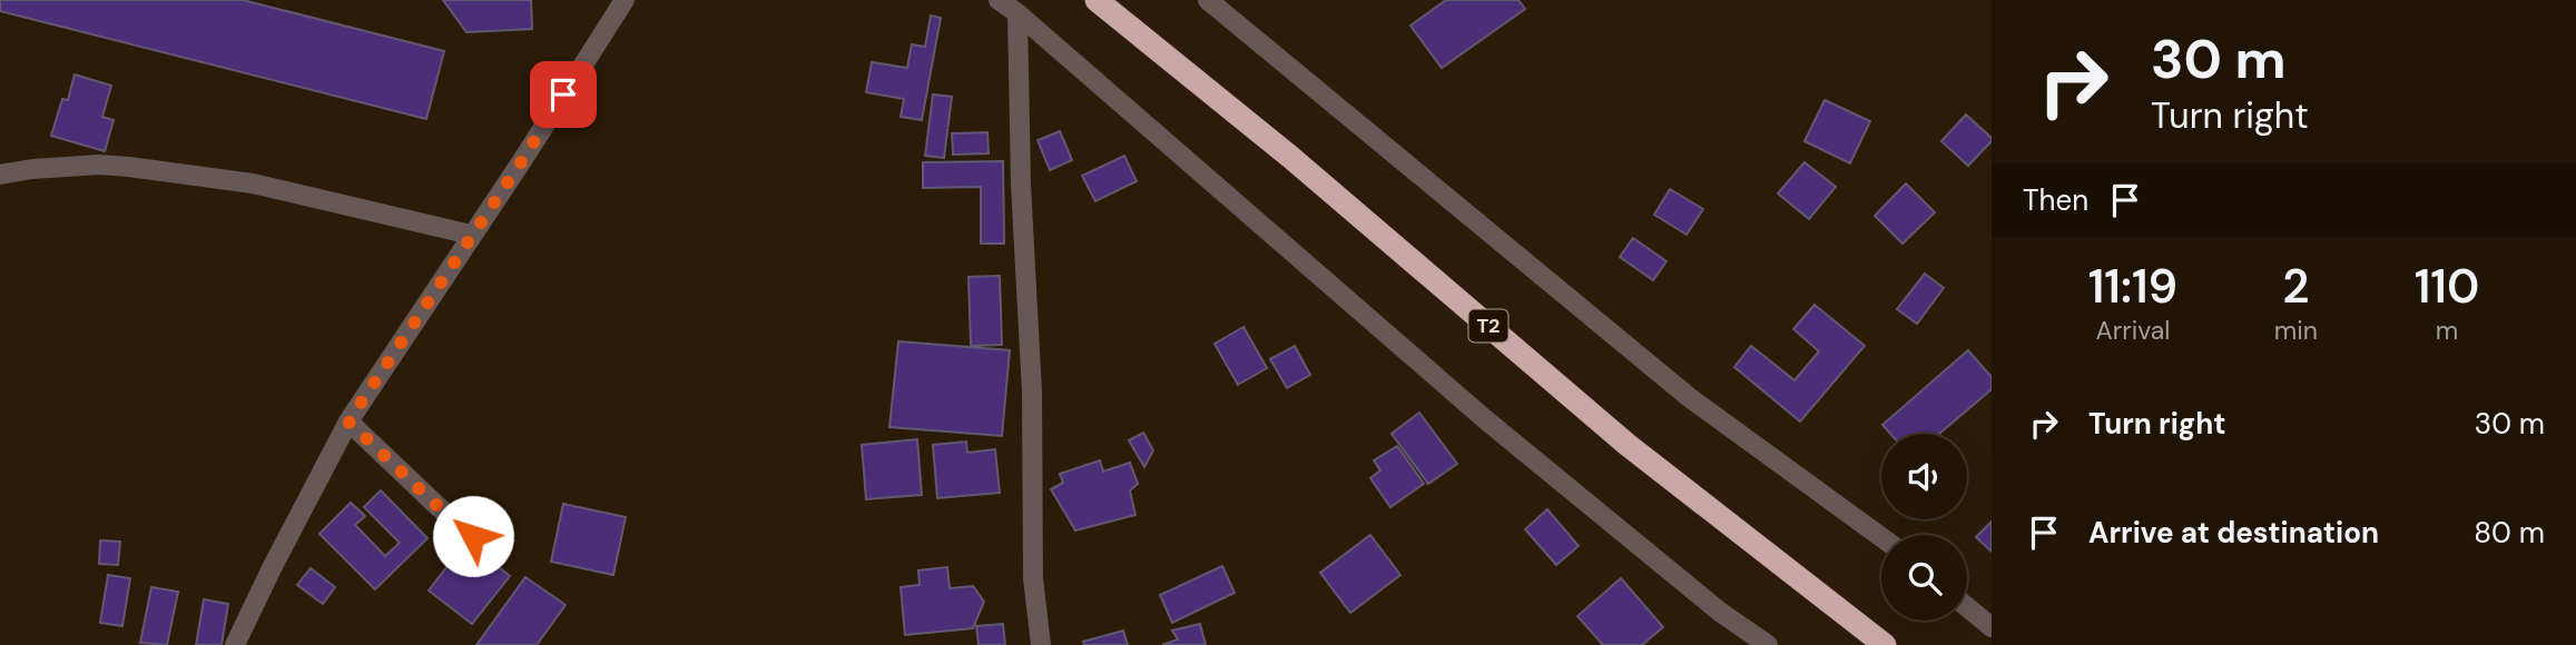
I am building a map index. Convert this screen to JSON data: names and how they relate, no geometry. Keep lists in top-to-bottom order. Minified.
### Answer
{"streets":{"highway":["T2"]},"page":{"turn":["30 m","Turn right"],"then":"Then","eta":["11:19","Arrival","2","min","110","m"],"list":[{"name":"Turn right","value":"30 m"},{"name":"Arrive at destination","value":"80 m"}]}}
